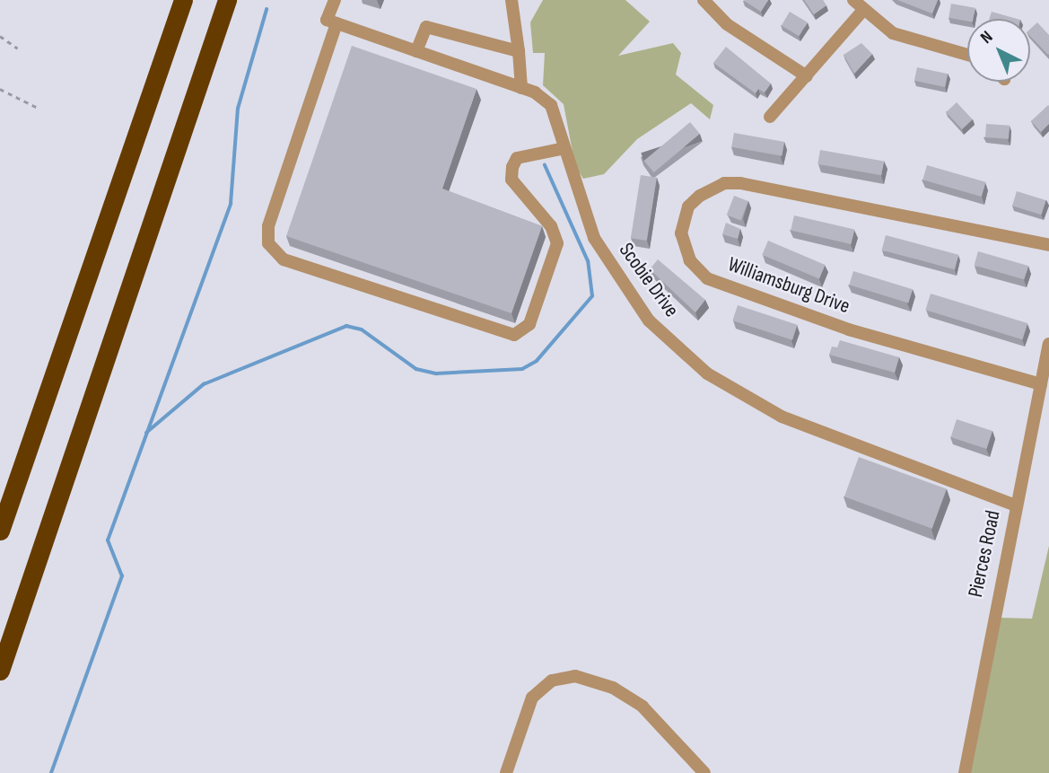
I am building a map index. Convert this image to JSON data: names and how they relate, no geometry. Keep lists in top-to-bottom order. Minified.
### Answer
{"streets":{"street":["Scobie Drive","Williamsburg Drive","Pierces Road"]},"crossings":[["Scobie Drive","Pierces Road"],["Williamsburg Drive","Pierces Road"]],"north":"top left"}
